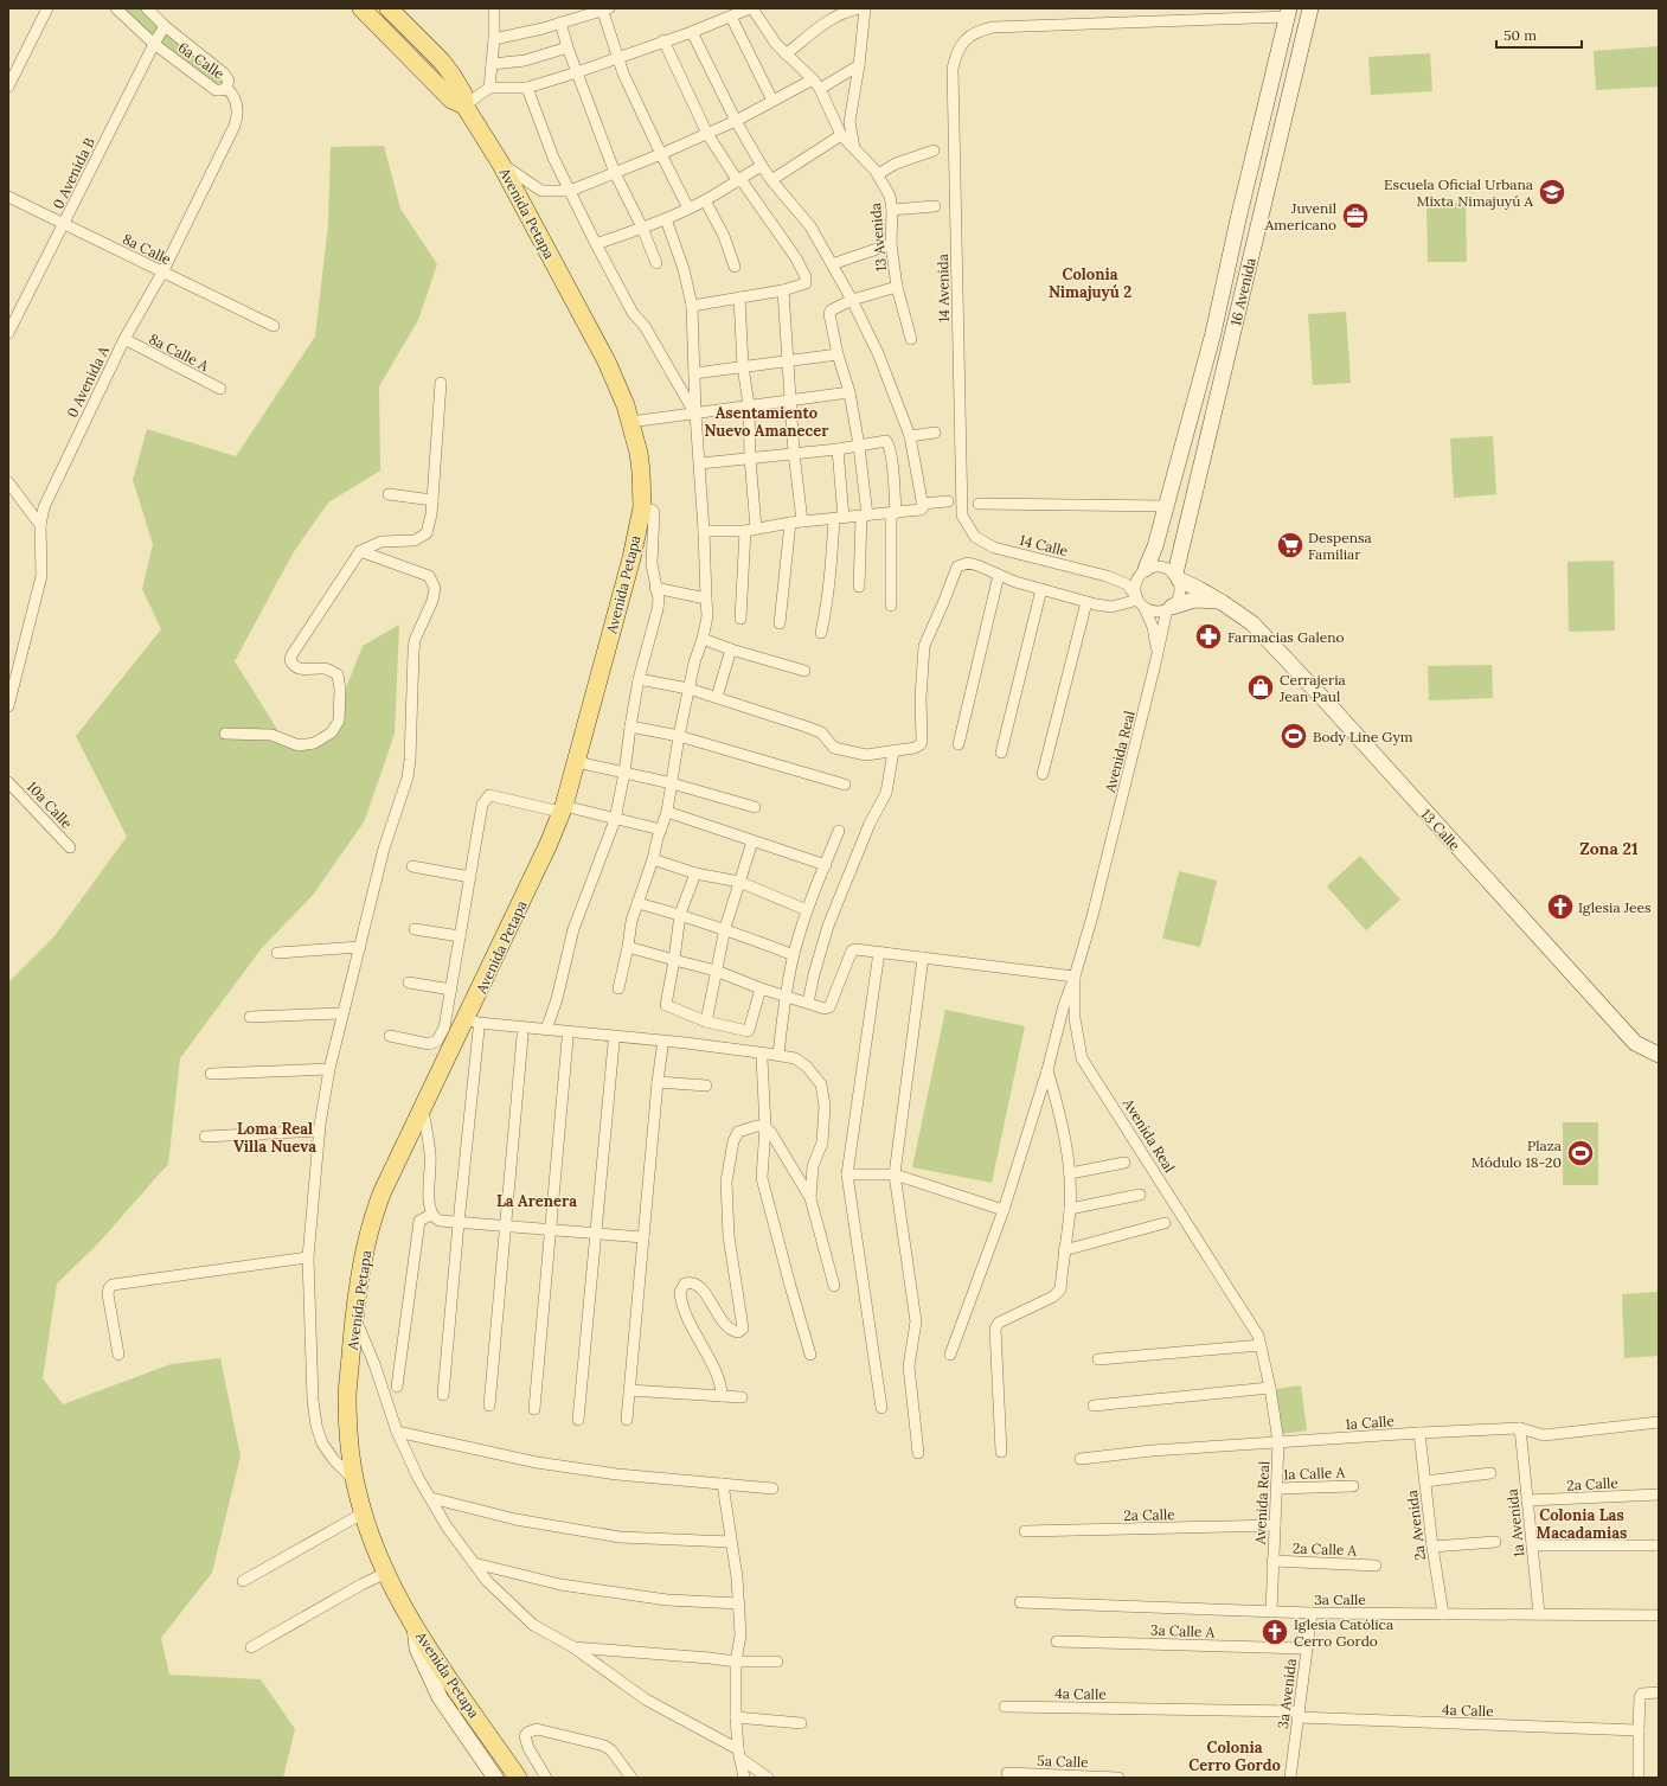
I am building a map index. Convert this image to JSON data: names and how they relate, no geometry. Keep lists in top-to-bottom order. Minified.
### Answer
{"streets":{"main road":["Avenida Petapa","16 Avenida","13 Calle"],"street":["6a Calle","0 Avenida B","13 Avenida","8a Calle","14 Avenida","8a Calle A","0 Avenida A","14 Calle","Avenida Real","10a Calle","1a Calle","1a Calle A","2a Calle","1a Avenida","2a Avenida","2a Calle A","3a Calle","3a Calle A","4a Calle","3a Avenida","5a Calle"]},"crossings":[["6a Calle","0 Avenida B"],["6a Calle","0 Avenida A"],["0 Avenida B","8a Calle"],["8a Calle","0 Avenida A"],["14 Avenida","16 Avenida"],["14 Avenida","14 Calle"],["16 Avenida","14 Calle"],["16 Avenida","Avenida Real"],["16 Avenida","13 Calle"],["8a Calle A","0 Avenida A"],["14 Calle","Avenida Real"],["14 Calle","13 Calle"],["Avenida Real","13 Calle"],["Avenida Real","1a Calle"],["Avenida Real","1a Calle A"],["Avenida Real","2a Calle"],["Avenida Real","2a Calle A"],["Avenida Real","3a Calle"],["1a Calle","1a Avenida"],["1a Calle","2a Avenida"],["2a Calle","1a Avenida"],["1a Avenida","3a Calle"],["2a Avenida","3a Calle"],["3a Calle","3a Avenida"],["3a Calle A","3a Avenida"],["4a Calle","3a Avenida"]],"districts":["Colonia Nimajuyú 2","Asentamiento Nuevo Amanecer","Zona 21","Loma Real Villa Nueva","La Arenera","Colonia Las Macadamias","Colonia Cerro Gordo"],"places":{"school or university":["Escuela Oficial Urbana Mixta Nimajuyú A"],"office":["Juvenil Americano"],"supermarket":["Despensa Familiar"],"pharmacy":["Farmacias Galeno"],"shop":["Cerrajeria Jean Paul"],"sports":["Body Line Gym","Plaza Módulo 18-20"],"church":["Iglesia Jees","Iglesia Católica Cerro Gordo"]},"scale_bar":"50 m"}
